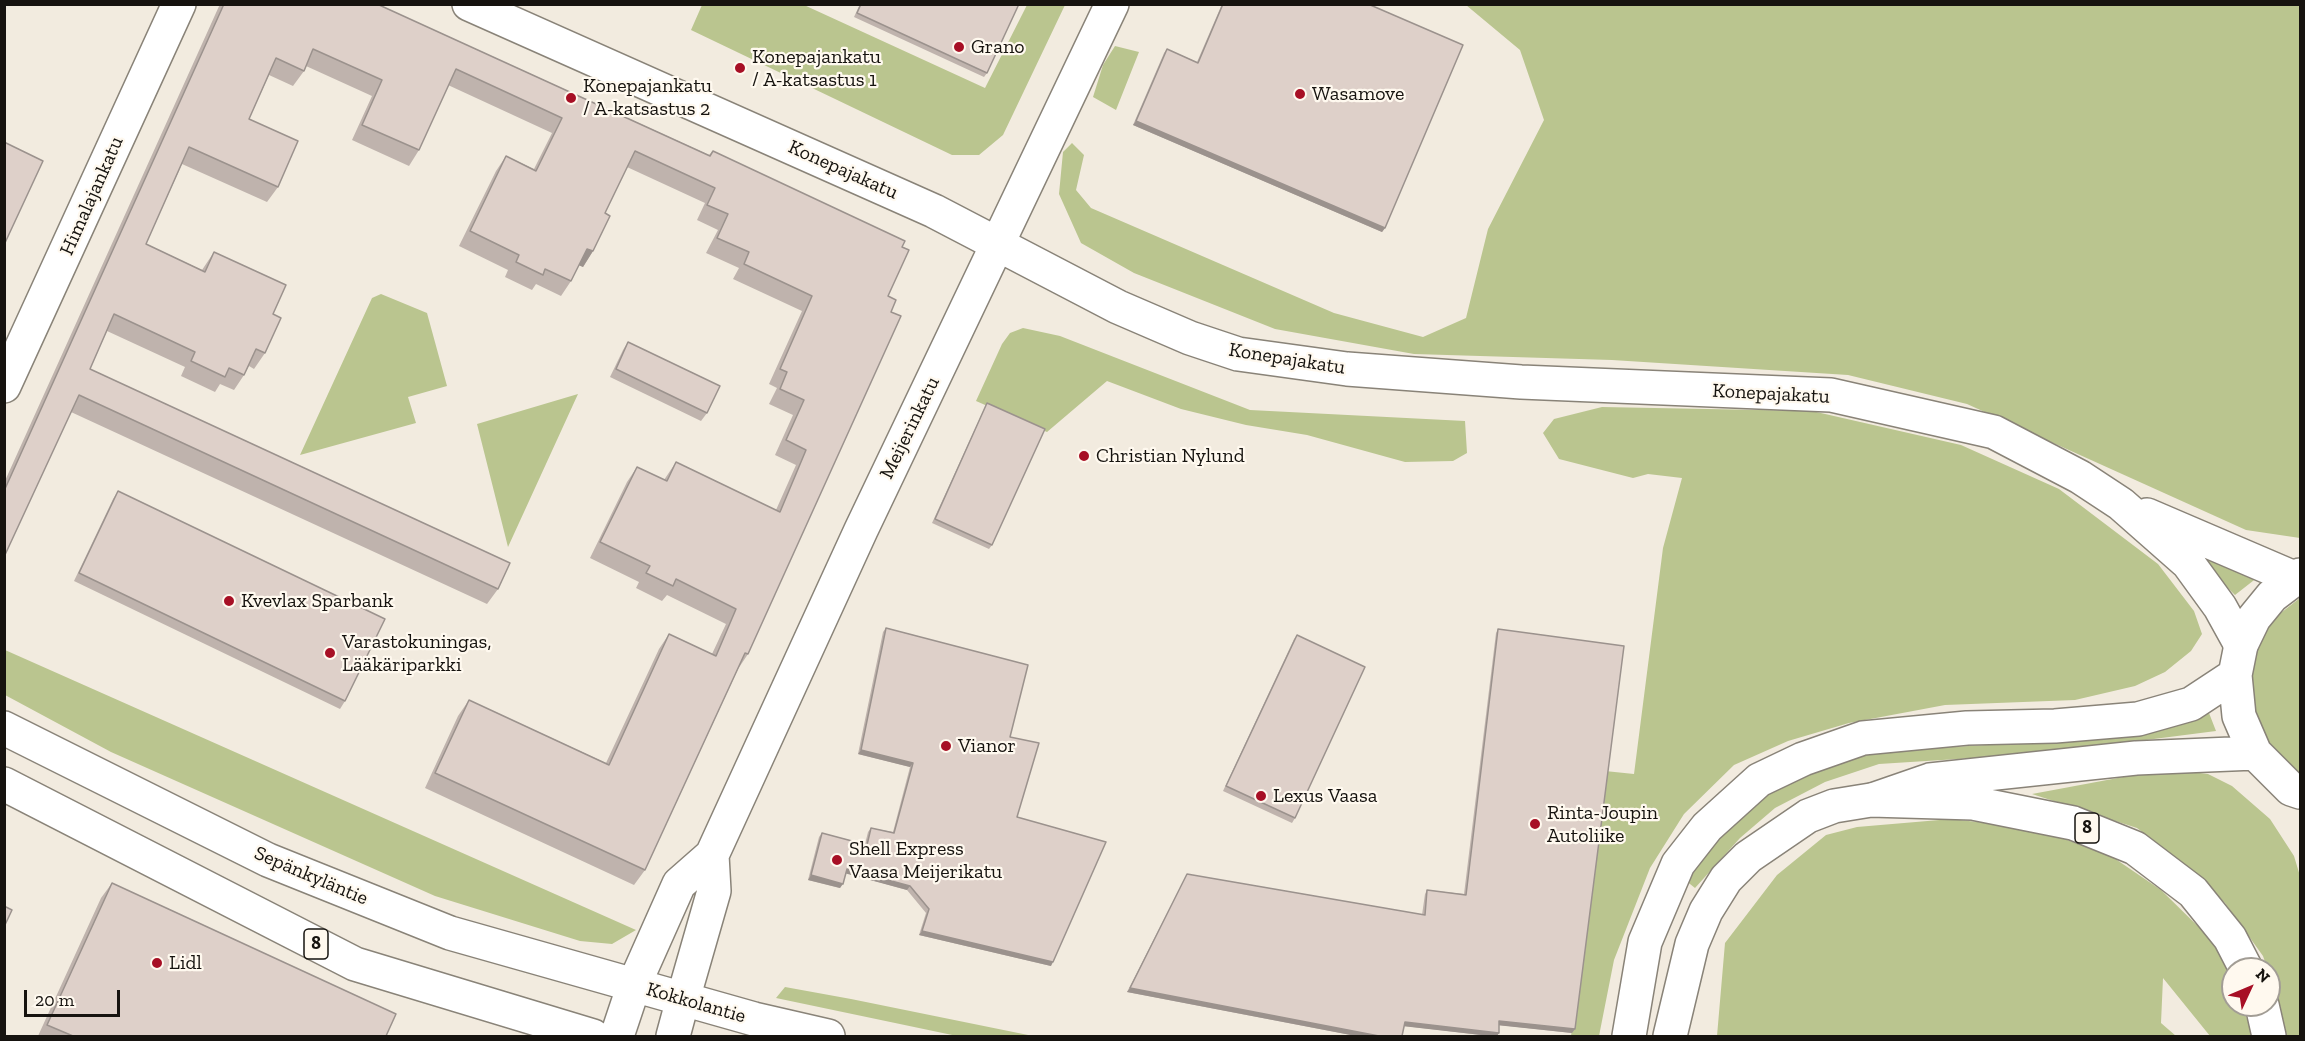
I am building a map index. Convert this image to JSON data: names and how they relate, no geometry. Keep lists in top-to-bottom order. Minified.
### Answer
{"streets":{"main road":["Konepajakatu","Himalajankatu","Meijerinkatu","8","Sepänkyläntie","Kokkolantie"]},"crossings":[["Konepajakatu","Meijerinkatu"],["Meijerinkatu","Sepänkyläntie"],["Meijerinkatu","Kokkolantie"],["Sepänkyläntie","Kokkolantie"]],"places":["Grano","Konepajankatu / A-katsastus 1","Wasamove","Konepajankatu / A-katsastus 2","Christian Nylund","Kvevlax Sparbank","Varastokuningas, Lääkäriparkki","Vianor","Lexus Vaasa","Rinta-Joupin Autoliike","Shell Express Vaasa Meijerikatu","Lidl"],"scale_bar":"20 m","north":"top right"}
